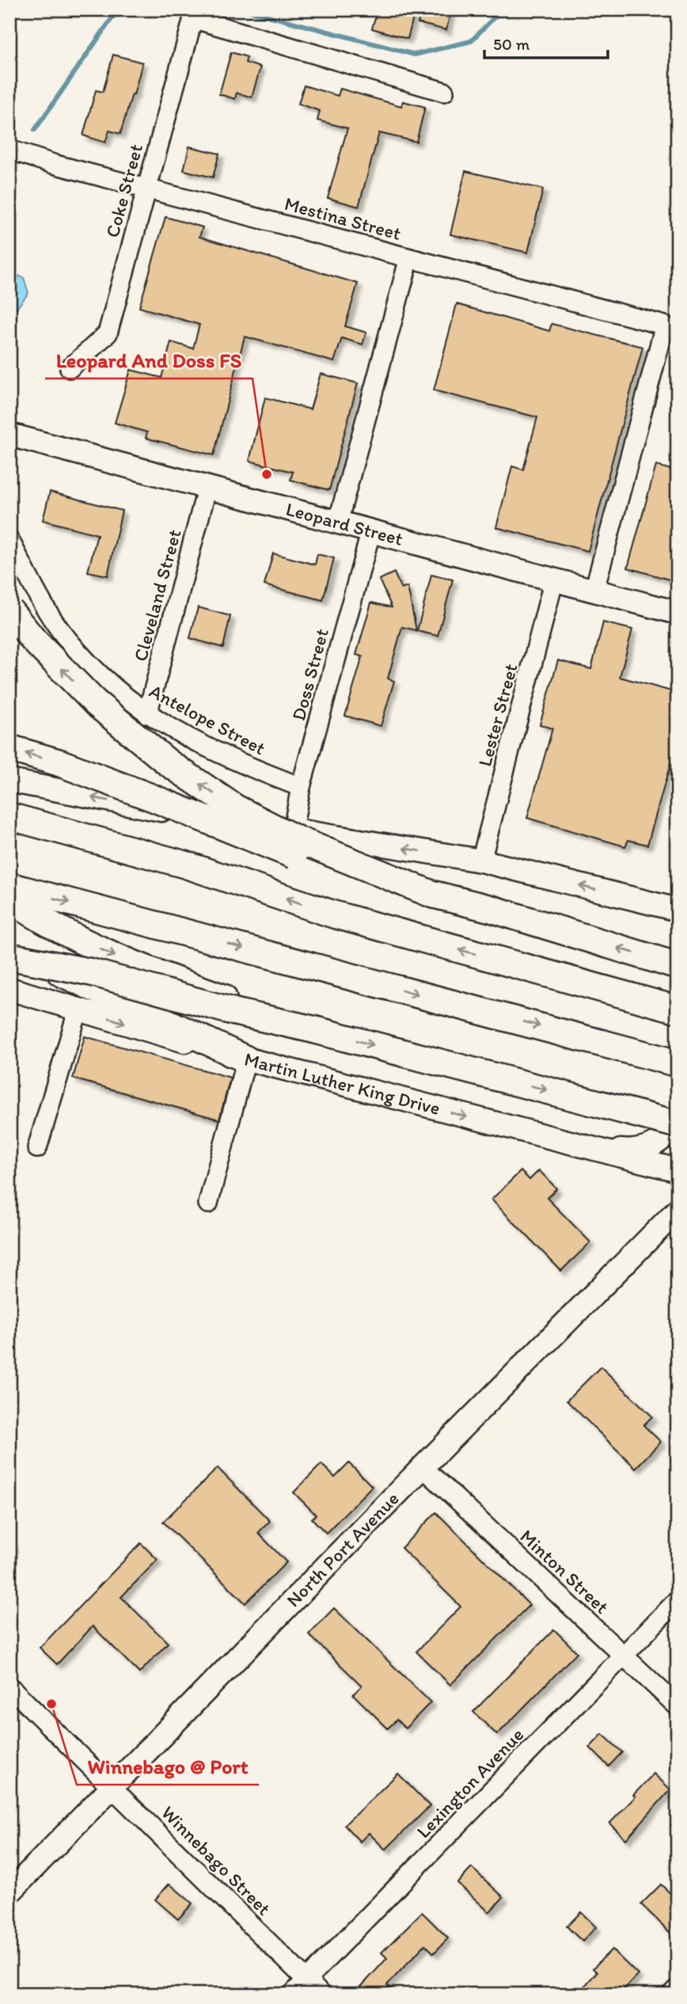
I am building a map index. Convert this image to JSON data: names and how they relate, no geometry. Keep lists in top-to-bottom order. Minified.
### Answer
{"streets":{"main road":["Leopard Street","Martin Luther King Drive","North Port Avenue"],"street":["Coke Street","Mestina Street","Cleveland Street","Doss Street","Lester Street","Antelope Street","Minton Street","Lexington Avenue","Winnebago Street"]},"crossings":[["Coke Street","Mestina Street"],["Mestina Street","Leopard Street"],["Leopard Street","Cleveland Street"],["Leopard Street","Doss Street"],["Leopard Street","Lester Street"],["Cleveland Street","Antelope Street"],["Doss Street","Antelope Street"],["North Port Avenue","Minton Street"],["North Port Avenue","Winnebago Street"],["Minton Street","Lexington Avenue"],["Lexington Avenue","Winnebago Street"]],"one_way":["Martin Luther King Drive"],"places":["Leopard And Doss FS","Winnebago @ Port"],"scale_bar":"50 m"}
